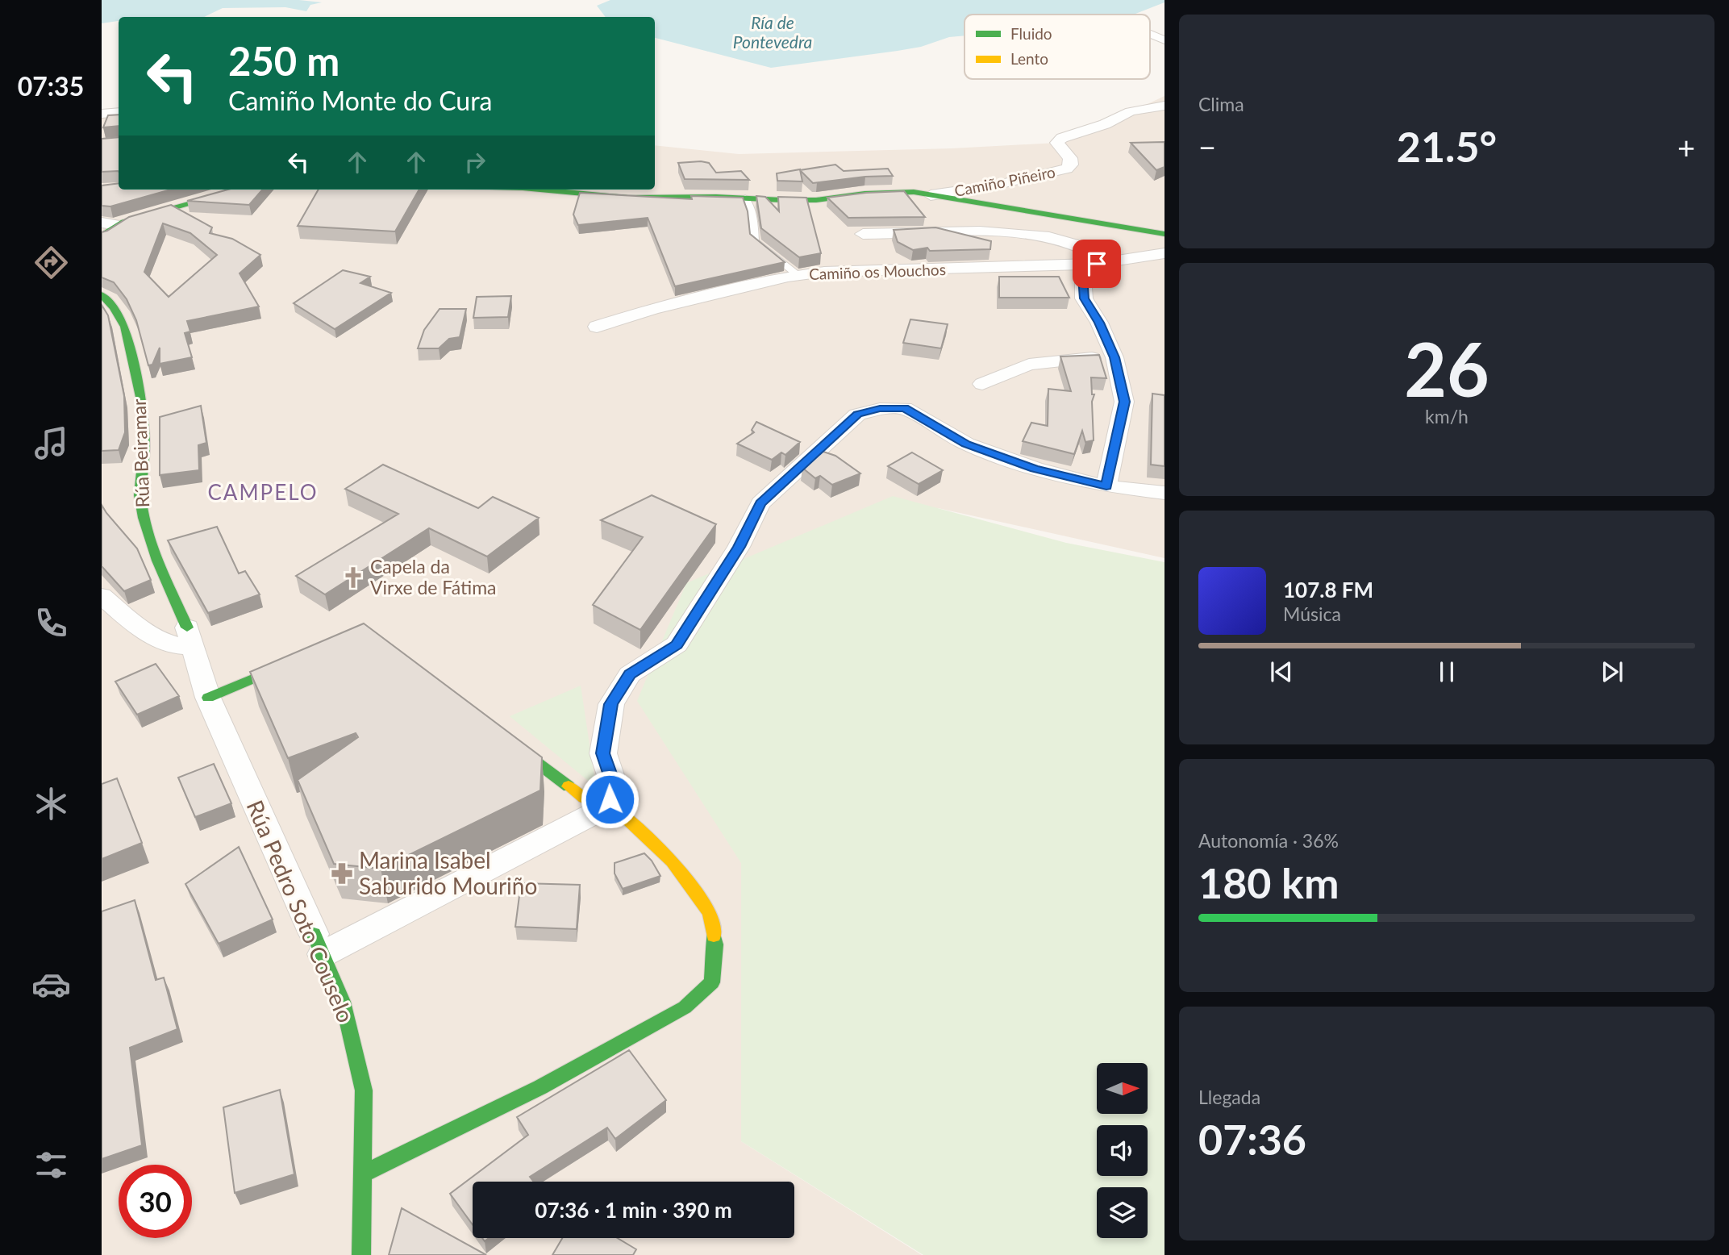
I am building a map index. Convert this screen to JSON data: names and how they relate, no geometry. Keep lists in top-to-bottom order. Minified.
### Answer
{"streets":{"street":["Camiño Piñeiro","Camiño os Mouchos","Rúa Beiramar","Rúa Pedro Soto Couselo"]},"crossings":[["Rúa Beiramar","Rúa Pedro Soto Couselo"]],"districts":["CAMPELO"],"water":["Ría de Pontevedra"],"places":{"church":["Capela da Virxe de Fátima"],"pharmacy":["Marina Isabel Saburido Mouriño"]},"legend":["Fluido","Lento"],"north":"right","page":{"tabs":"07:35","tile":["Clima",["26","km/h"],["Autonomía · 36%","180 km"],["Llegada","07:36"]],"turn":["250 m","Camiño Monte do Cura"],"heat":["−","21.5°","+"],"song":["107.8 FM","Música"],"limit":"30","trip":"07:36 · 1 min · 390 m"}}
